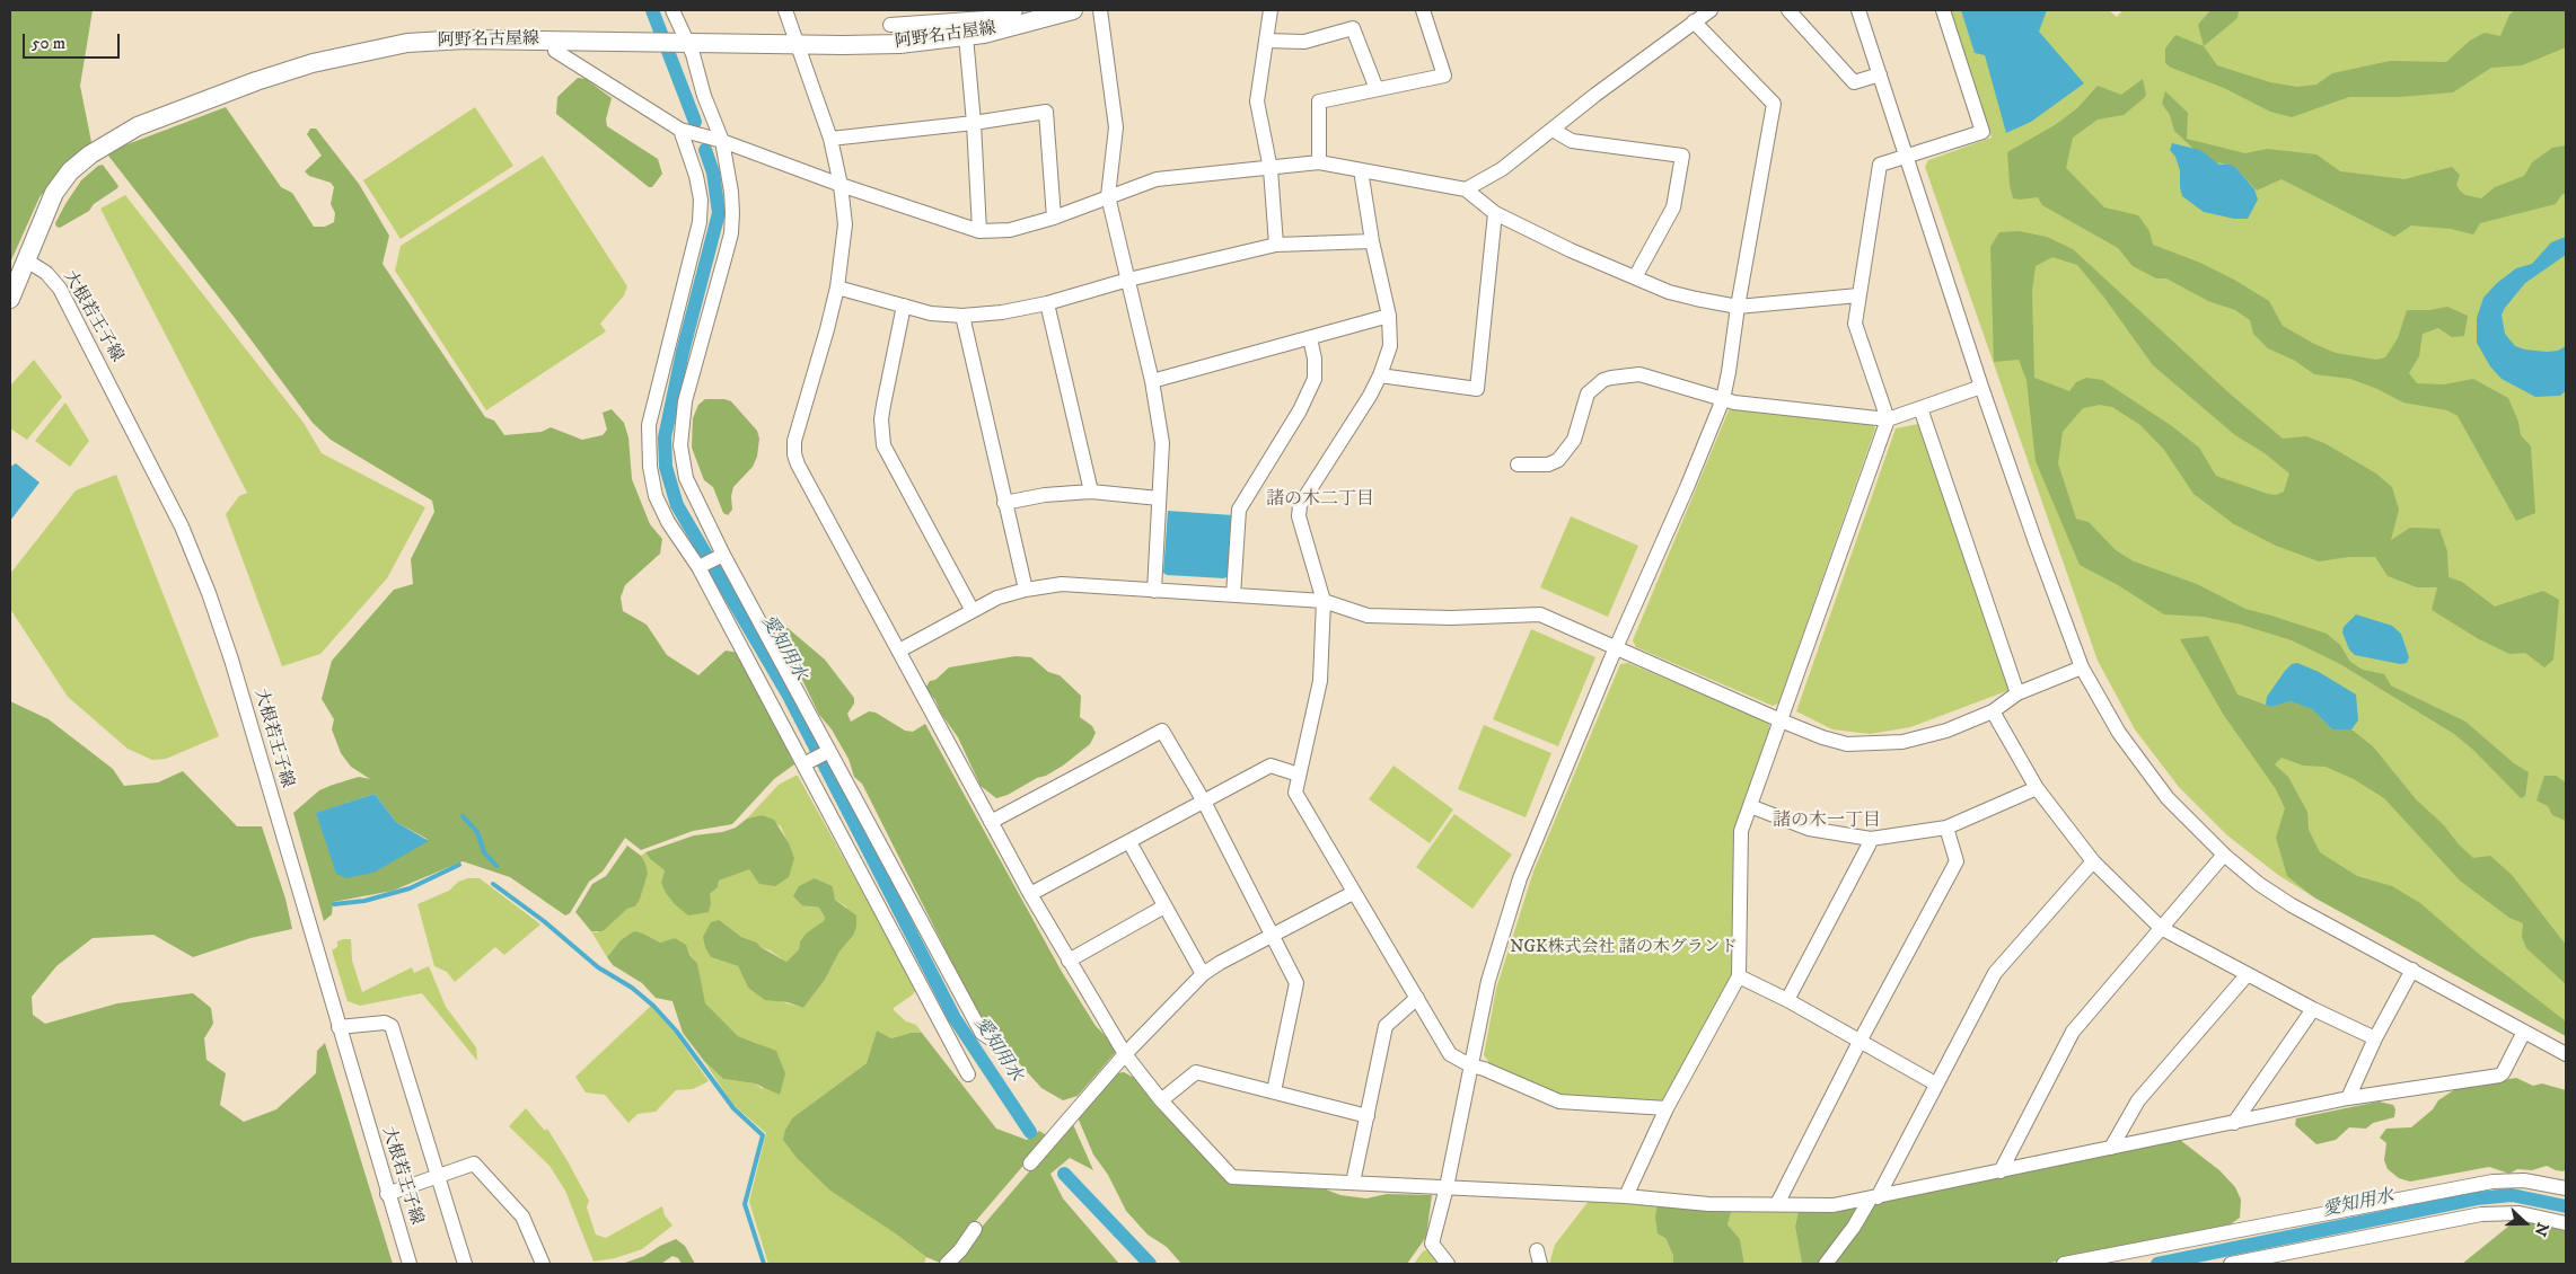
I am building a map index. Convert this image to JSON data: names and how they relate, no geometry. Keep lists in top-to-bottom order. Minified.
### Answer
{"streets":{"main road":["阿野名古屋線"],"street":["大根若王子線"]},"crossings":[["阿野名古屋線","大根若王子線"]],"districts":["諸の木二丁目","諸の木一丁目"],"water":["愛知用水"],"parks":["NGK株式会社 諸の木グランド"],"scale_bar":"50 m","north":"right"}
